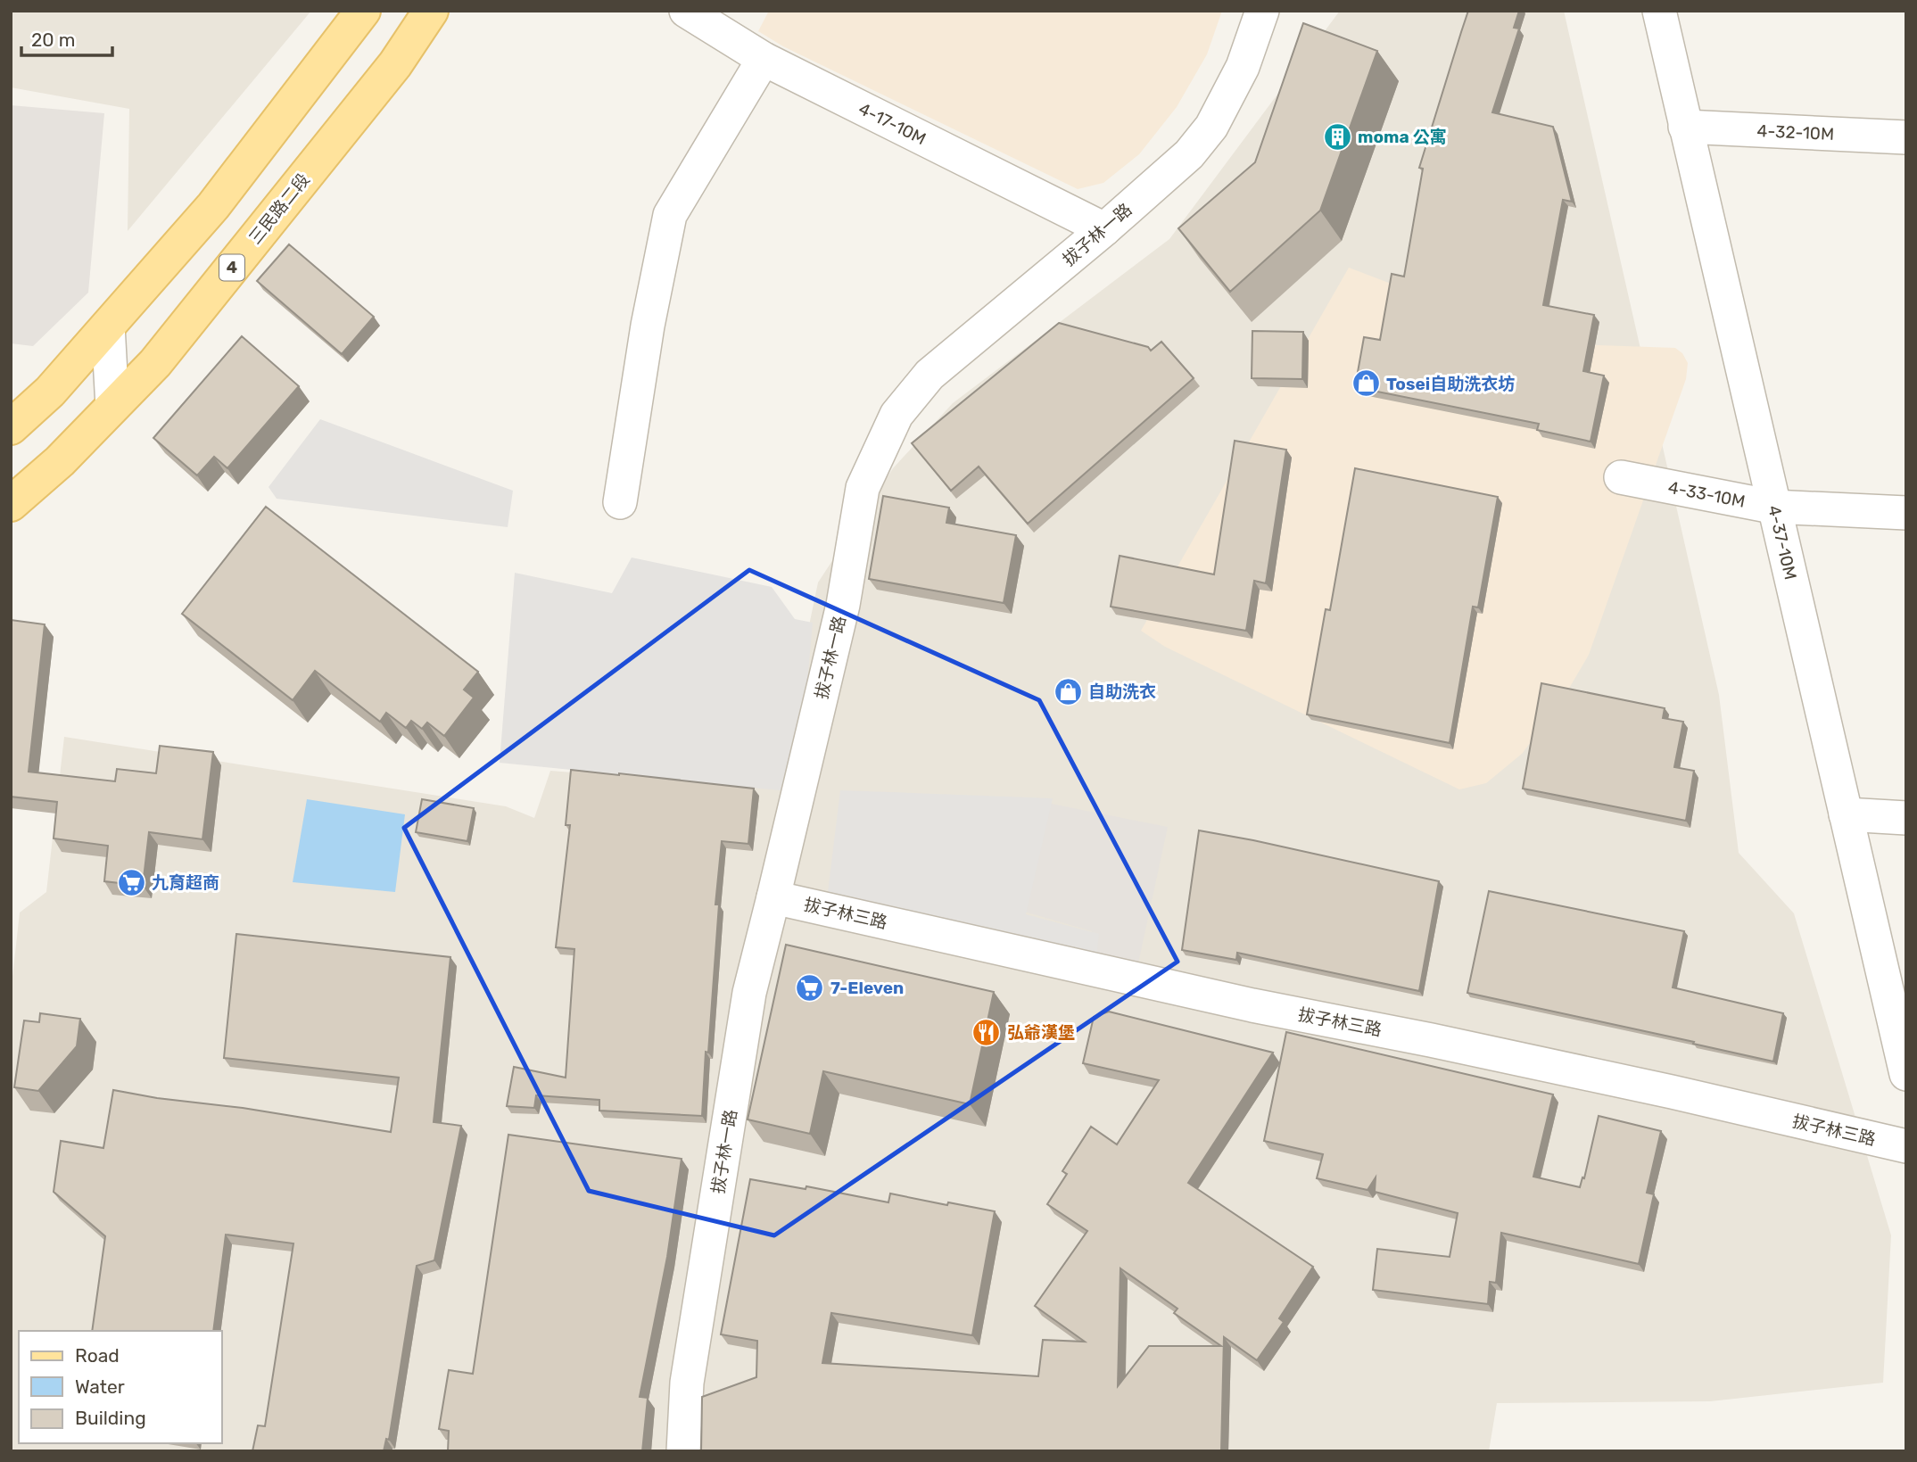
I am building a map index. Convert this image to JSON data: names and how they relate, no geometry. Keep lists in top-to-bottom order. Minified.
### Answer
{"streets":{"main road":["三民路二段","4"],"street":["4-17-10M","4-32-10M","拔子林一路","4-33-10M","4-37-10M","拔子林三路"]},"crossings":[["4-17-10M","拔子林一路"],["4-32-10M","4-37-10M"],["拔子林一路","拔子林三路"],["4-33-10M","4-37-10M"]],"places":{"building":["moma 公寓"],"shop":["Tosei自助洗衣坊","自助洗衣"],"supermarket":["九育超商","7-Eleven"],"restaurant":["弘爺漢堡"]},"legend":["Road","Water","Building"],"scale_bar":"20 m"}
